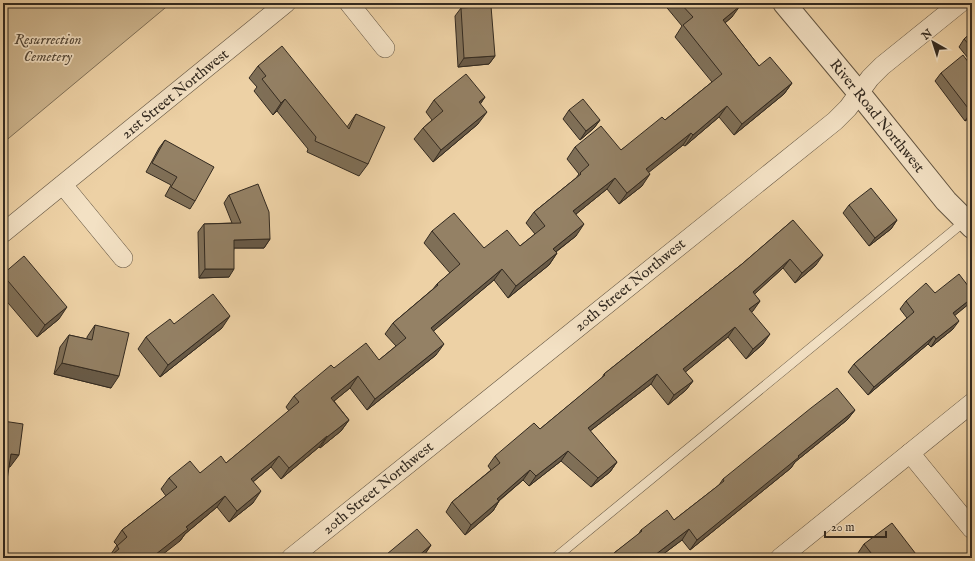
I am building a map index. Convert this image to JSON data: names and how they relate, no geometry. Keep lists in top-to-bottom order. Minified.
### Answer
{"streets":{"street":["21st Street Northwest","River Road Northwest","20th Street Northwest"]},"crossings":[["River Road Northwest","20th Street Northwest"]],"parks":["Resurrection Cemetery"],"scale_bar":"20 m","north":"top left"}
